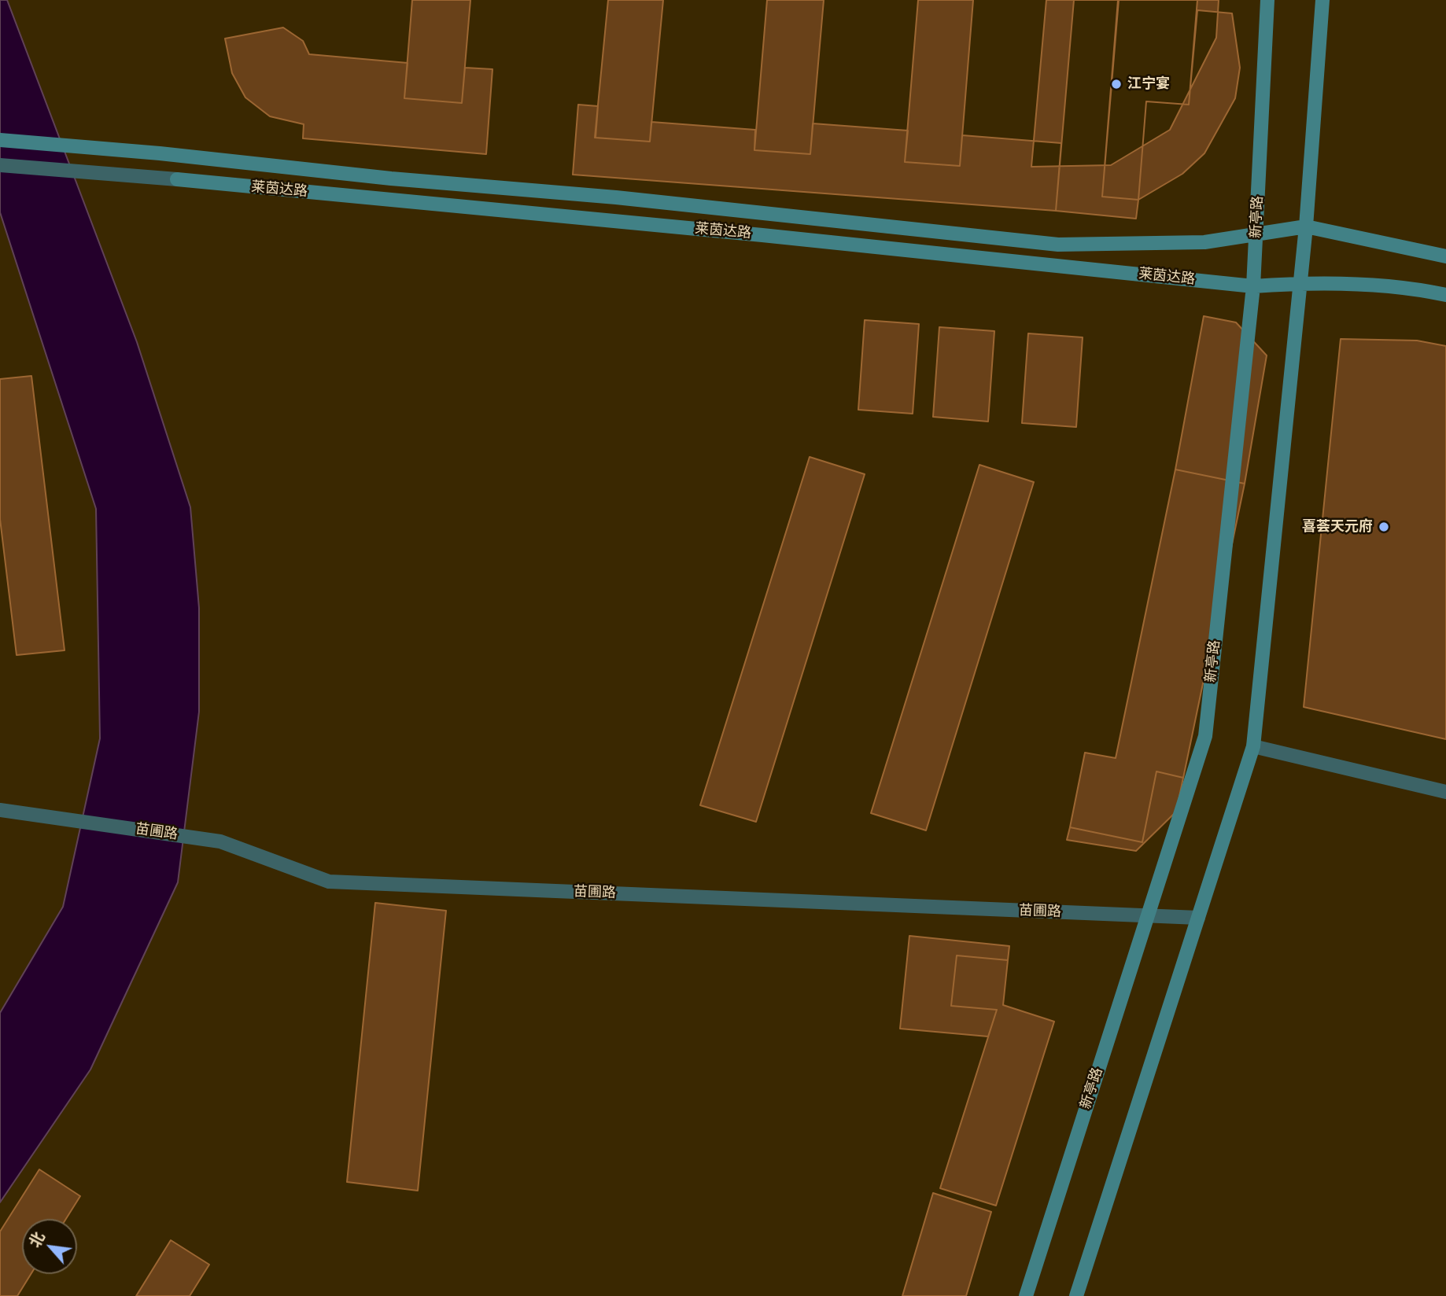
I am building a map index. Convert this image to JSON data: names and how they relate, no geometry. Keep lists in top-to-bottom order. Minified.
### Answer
{"streets":{"main road":["莱茵达路","新亭路"],"street":["苗圃路"]},"crossings":[["莱茵达路","新亭路"],["新亭路","苗圃路"]],"places":["江宁宴","喜荟天元府"],"north":"top left"}
